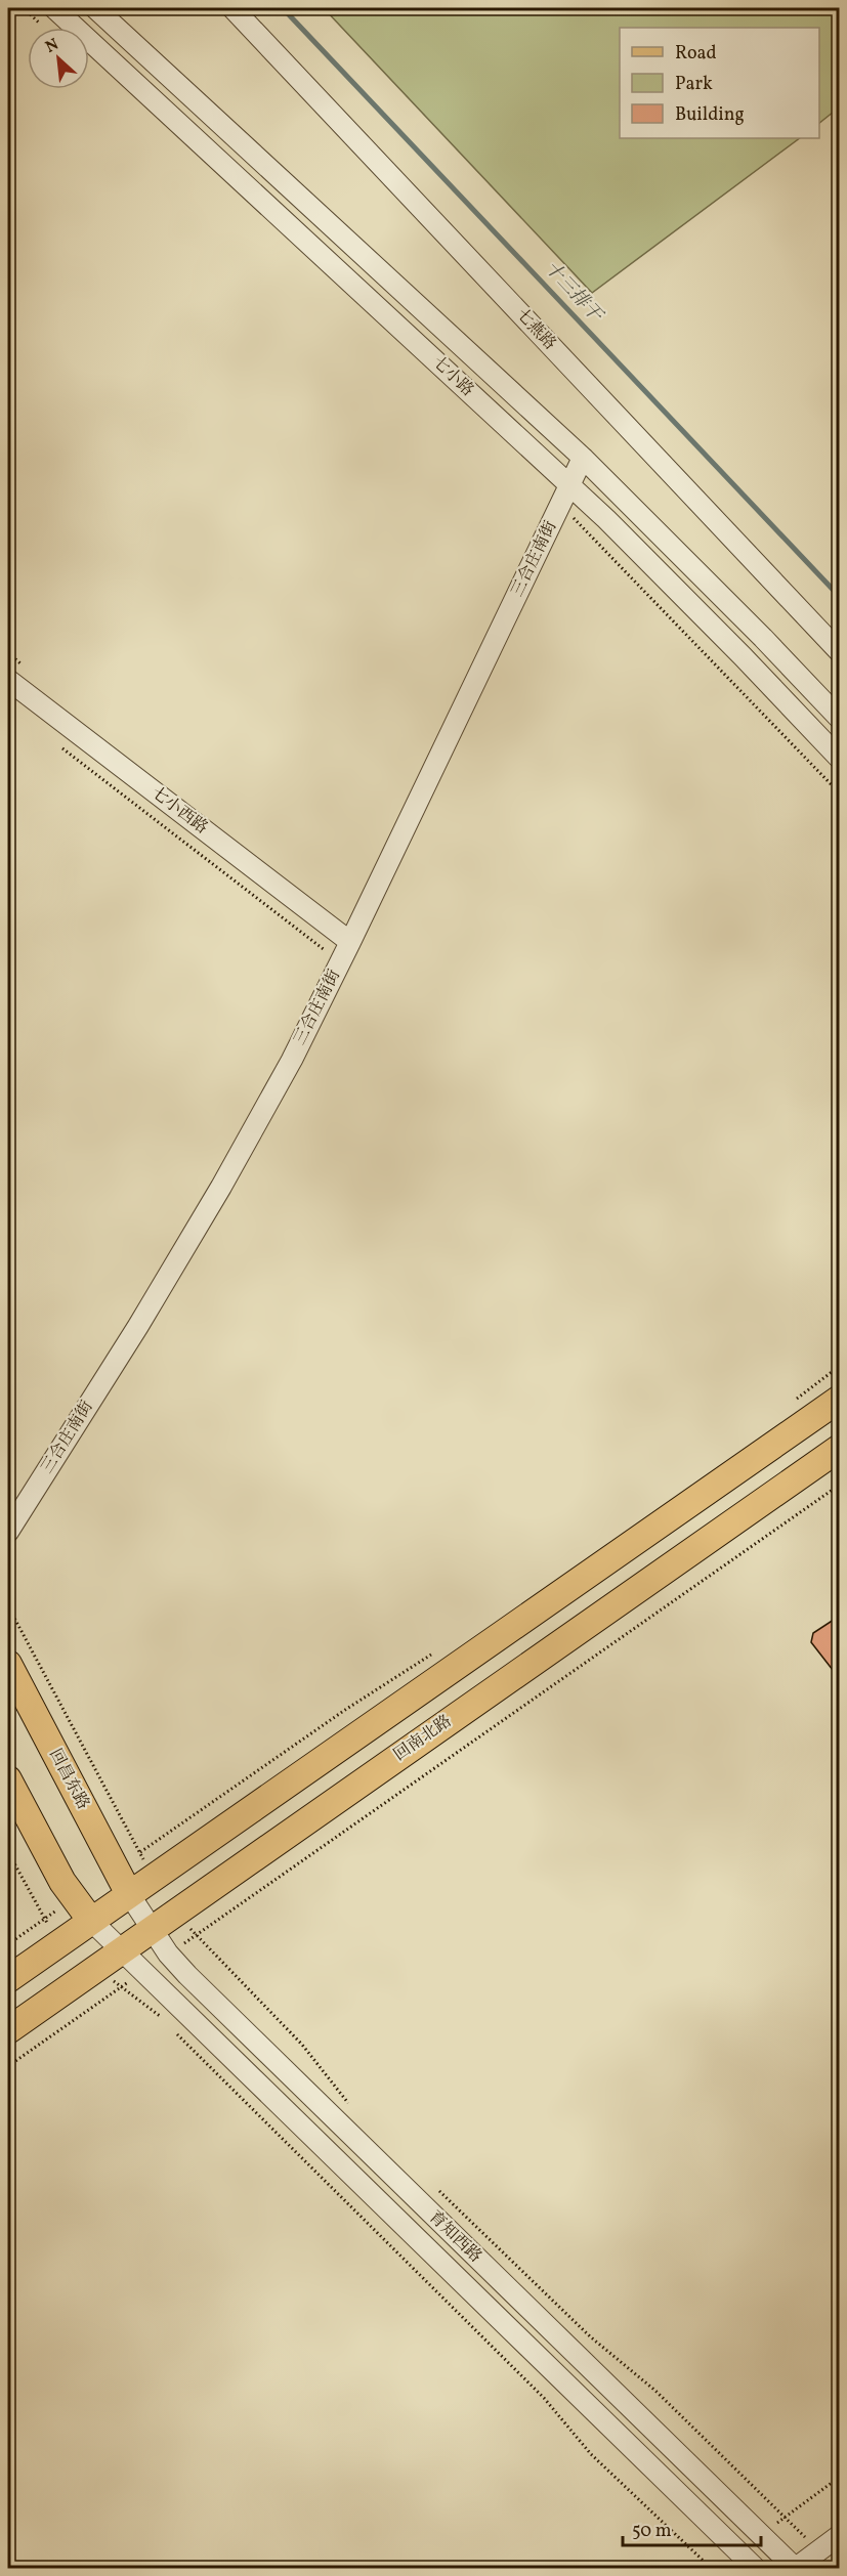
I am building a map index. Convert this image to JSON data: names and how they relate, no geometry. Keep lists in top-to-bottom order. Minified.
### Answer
{"streets":{"main road":["回南北路","回昌东路"],"street":["七燕路","七小路","三合庄南街","七小西路","育知西路"]},"crossings":[["七小路","三合庄南街"],["三合庄南街","七小西路"],["回南北路","育知西路"],["回昌东路","育知西路"]],"water":["十三排干"],"legend":["Road","Park","Building"],"scale_bar":"50 m","north":"top left"}
